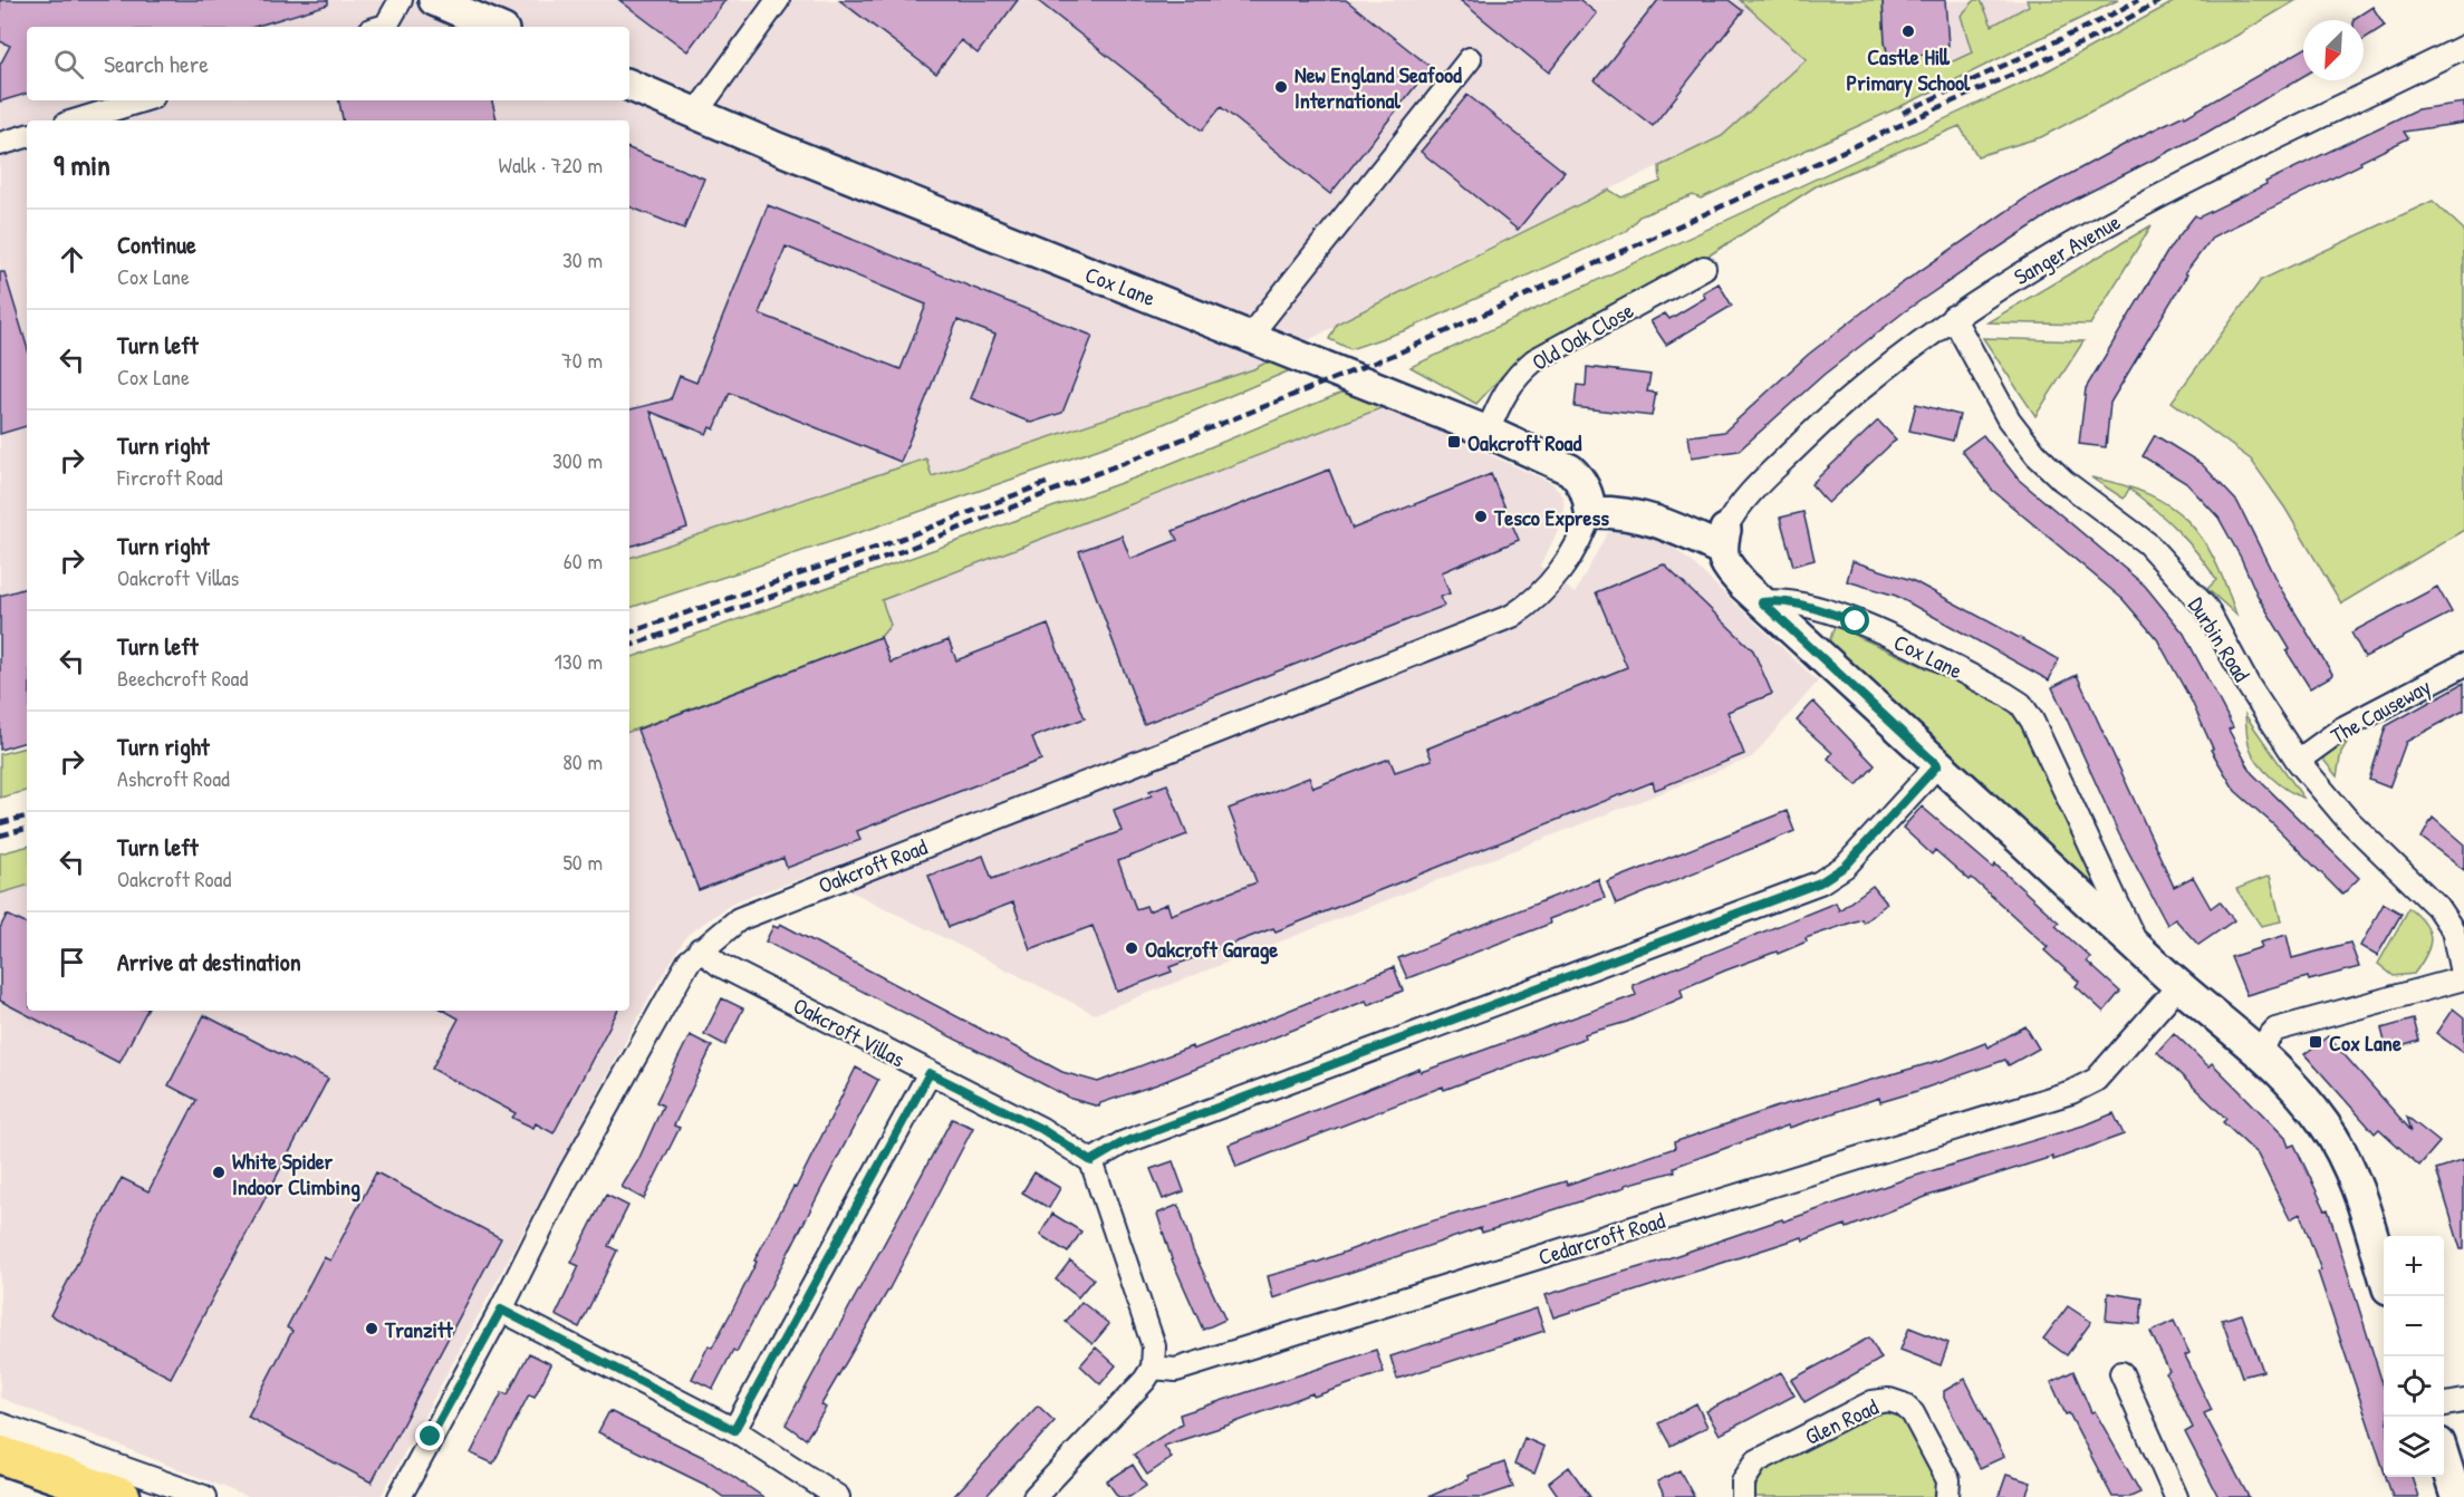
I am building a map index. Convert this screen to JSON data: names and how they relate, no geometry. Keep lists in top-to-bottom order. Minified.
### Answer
{"streets":{"street":["Sanger Avenue","Cox Lane","Old Oak Close","Durbin Road","The Causeway","Oakcroft Road","Oakcroft Villas","Cedarcroft Road","Glen Road"]},"crossings":[["Sanger Avenue","Cox Lane"],["Sanger Avenue","Durbin Road"],["Cox Lane","Old Oak Close"],["Cox Lane","Oakcroft Road"],["Cox Lane","Cedarcroft Road"],["Durbin Road","The Causeway"],["Oakcroft Road","Oakcroft Villas"]],"places":{"other":["Castle Hill Primary School","New England Seafood International","Tesco Express","Oakcroft Garage","White Spider Indoor Climbing","Tranzitt"],"transit":["Oakcroft Road","Cox Lane"]},"north":"bottom left","page":{"search":"Search here","heading":["9 min","Walk · 720 m"],"list":[["Continue","Cox Lane","30 m"],["Turn left","Cox Lane","70 m"],["Turn right","Fircroft Road","300 m"],["Turn right","Oakcroft Villas","60 m"],["Turn left","Beechcroft Road","130 m"],["Turn right","Ashcroft Road","80 m"],["Turn left","Oakcroft Road","50 m"],"Arrive at destination"],"map_buttons":["+","−"]}}
